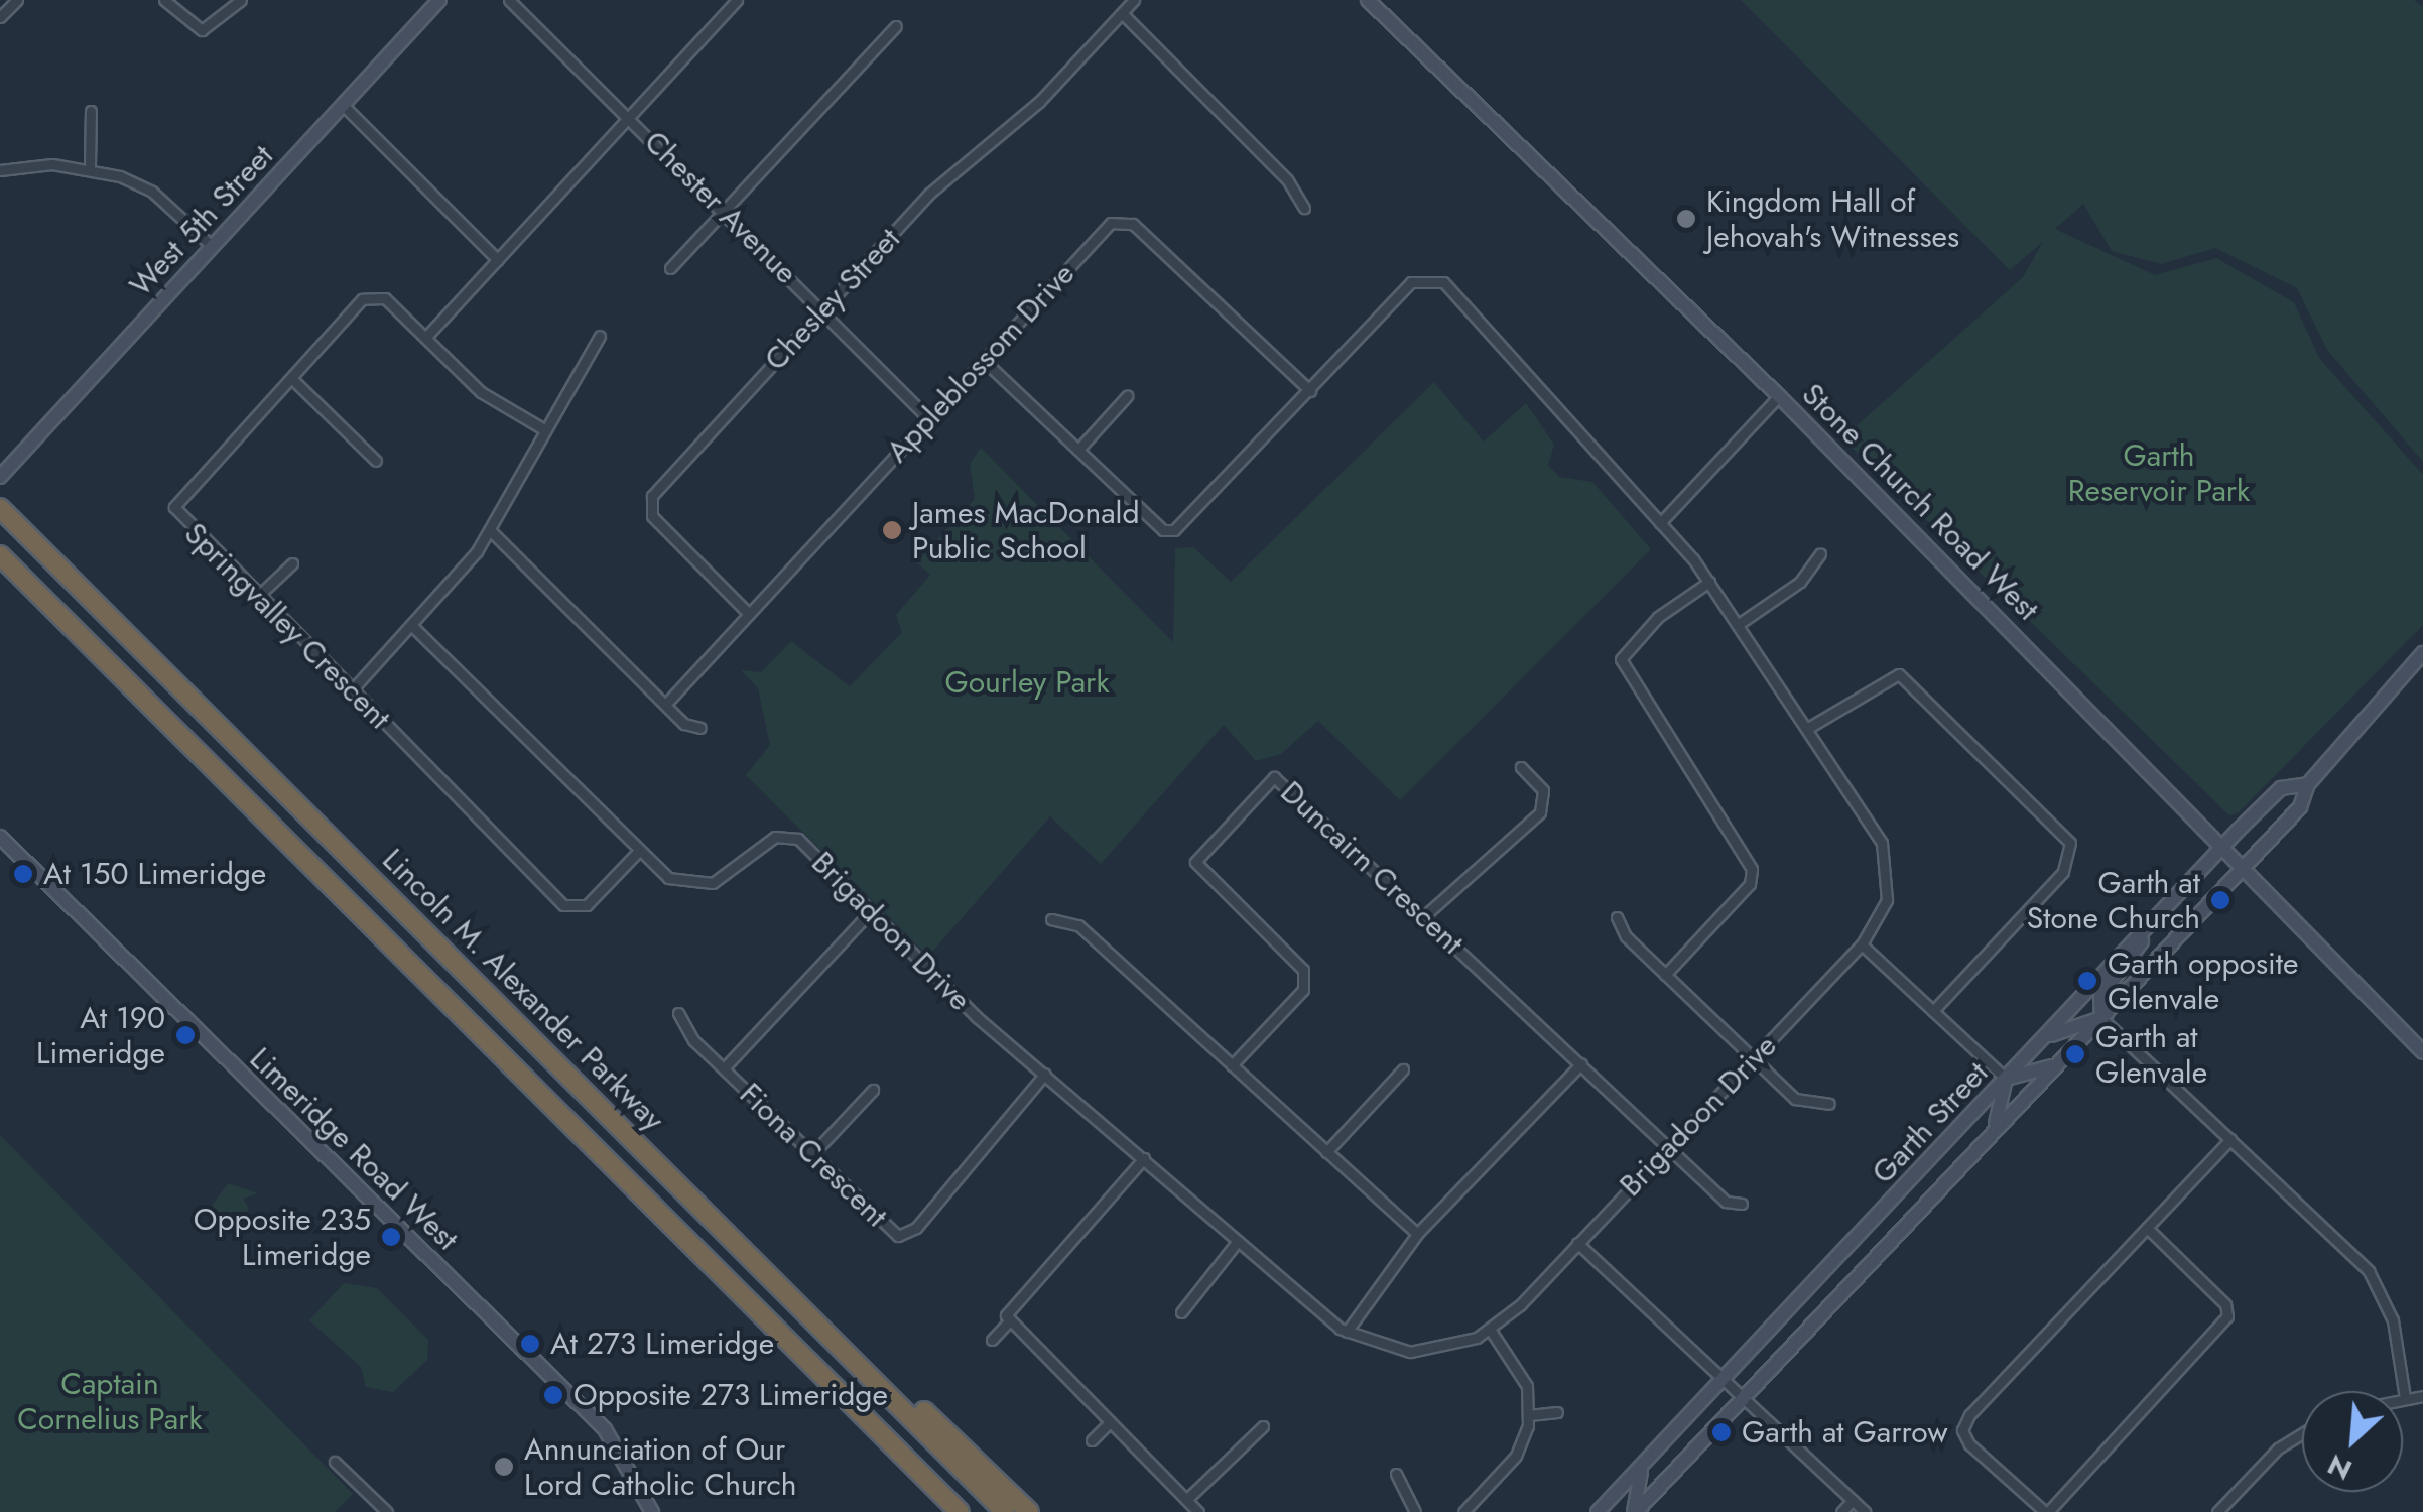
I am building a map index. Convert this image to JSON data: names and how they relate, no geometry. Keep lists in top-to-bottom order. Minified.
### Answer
{"streets":{"highway":["Lincoln M. Alexander Parkway"],"main road":["West 5th Street","Stone Church Road West","Garth Street","Limeridge Road West"],"street":["Chester Avenue","Chesley Street","Appleblossom Drive","Springvalley Crescent","Duncairn Crescent","Brigadoon Drive","Fiona Crescent"]},"crossings":[["Chester Avenue","Chesley Street"],["Chester Avenue","Appleblossom Drive"],["Chesley Street","Appleblossom Drive"],["Appleblossom Drive","Brigadoon Drive"],["Stone Church Road West","Garth Street"],["Springvalley Crescent","Brigadoon Drive"],["Duncairn Crescent","Brigadoon Drive"],["Brigadoon Drive","Fiona Crescent"]],"parks":["Garth Reservoir Park","Gourley Park","Captain Cornelius Park"],"places":["Kingdom Hall of Jehovah's Witnesses","James MacDonald Public School","At 150 Limeridge","Garth at Stone Church","Garth opposite Glenvale","At 190 Limeridge","Garth at Glenvale","Opposite 235 Limeridge","At 273 Limeridge","Opposite 273 Limeridge","Garth at Garrow","Annunciation of Our Lord Catholic Church"],"north":"bottom left"}
